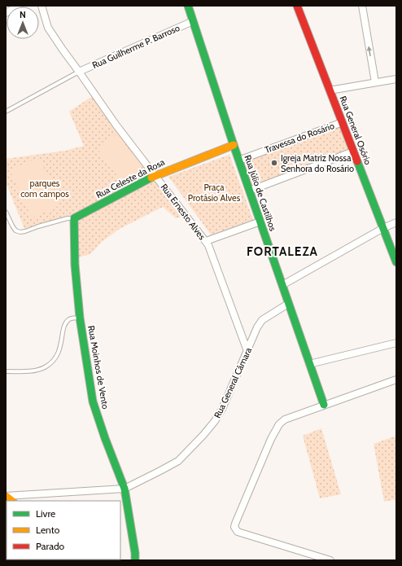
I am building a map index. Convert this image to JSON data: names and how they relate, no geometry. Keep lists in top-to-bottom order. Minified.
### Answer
{"streets":{"street":["Rua Guilherme P. Barroso","Rua General Osório","Travessa do Rosário","Rua Celeste da Rosa","Rua Júlio de Castilhos","Rua Ernesto Alves","Rua Moinhos de Vento","Rua General Câmara"]},"crossings":[["Rua Guilherme P. Barroso","Rua Júlio de Castilhos"],["Rua Guilherme P. Barroso","Rua Ernesto Alves"],["Rua General Osório","Travessa do Rosário"],["Travessa do Rosário","Rua Júlio de Castilhos"],["Rua Celeste da Rosa","Rua Júlio de Castilhos"],["Rua Celeste da Rosa","Rua Ernesto Alves"],["Rua Celeste da Rosa","Rua Moinhos de Vento"],["Rua Júlio de Castilhos","Rua General Câmara"],["Rua Ernesto Alves","Rua General Câmara"],["Rua Moinhos de Vento","Rua General Câmara"]],"districts":["FORTALEZA"],"parks":["parques com campos","Praça Protásio Alves"],"places":["Igreja Matriz Nossa Senhora do Rosário"],"legend":["Livre","Lento","Parado"],"north":"top"}
